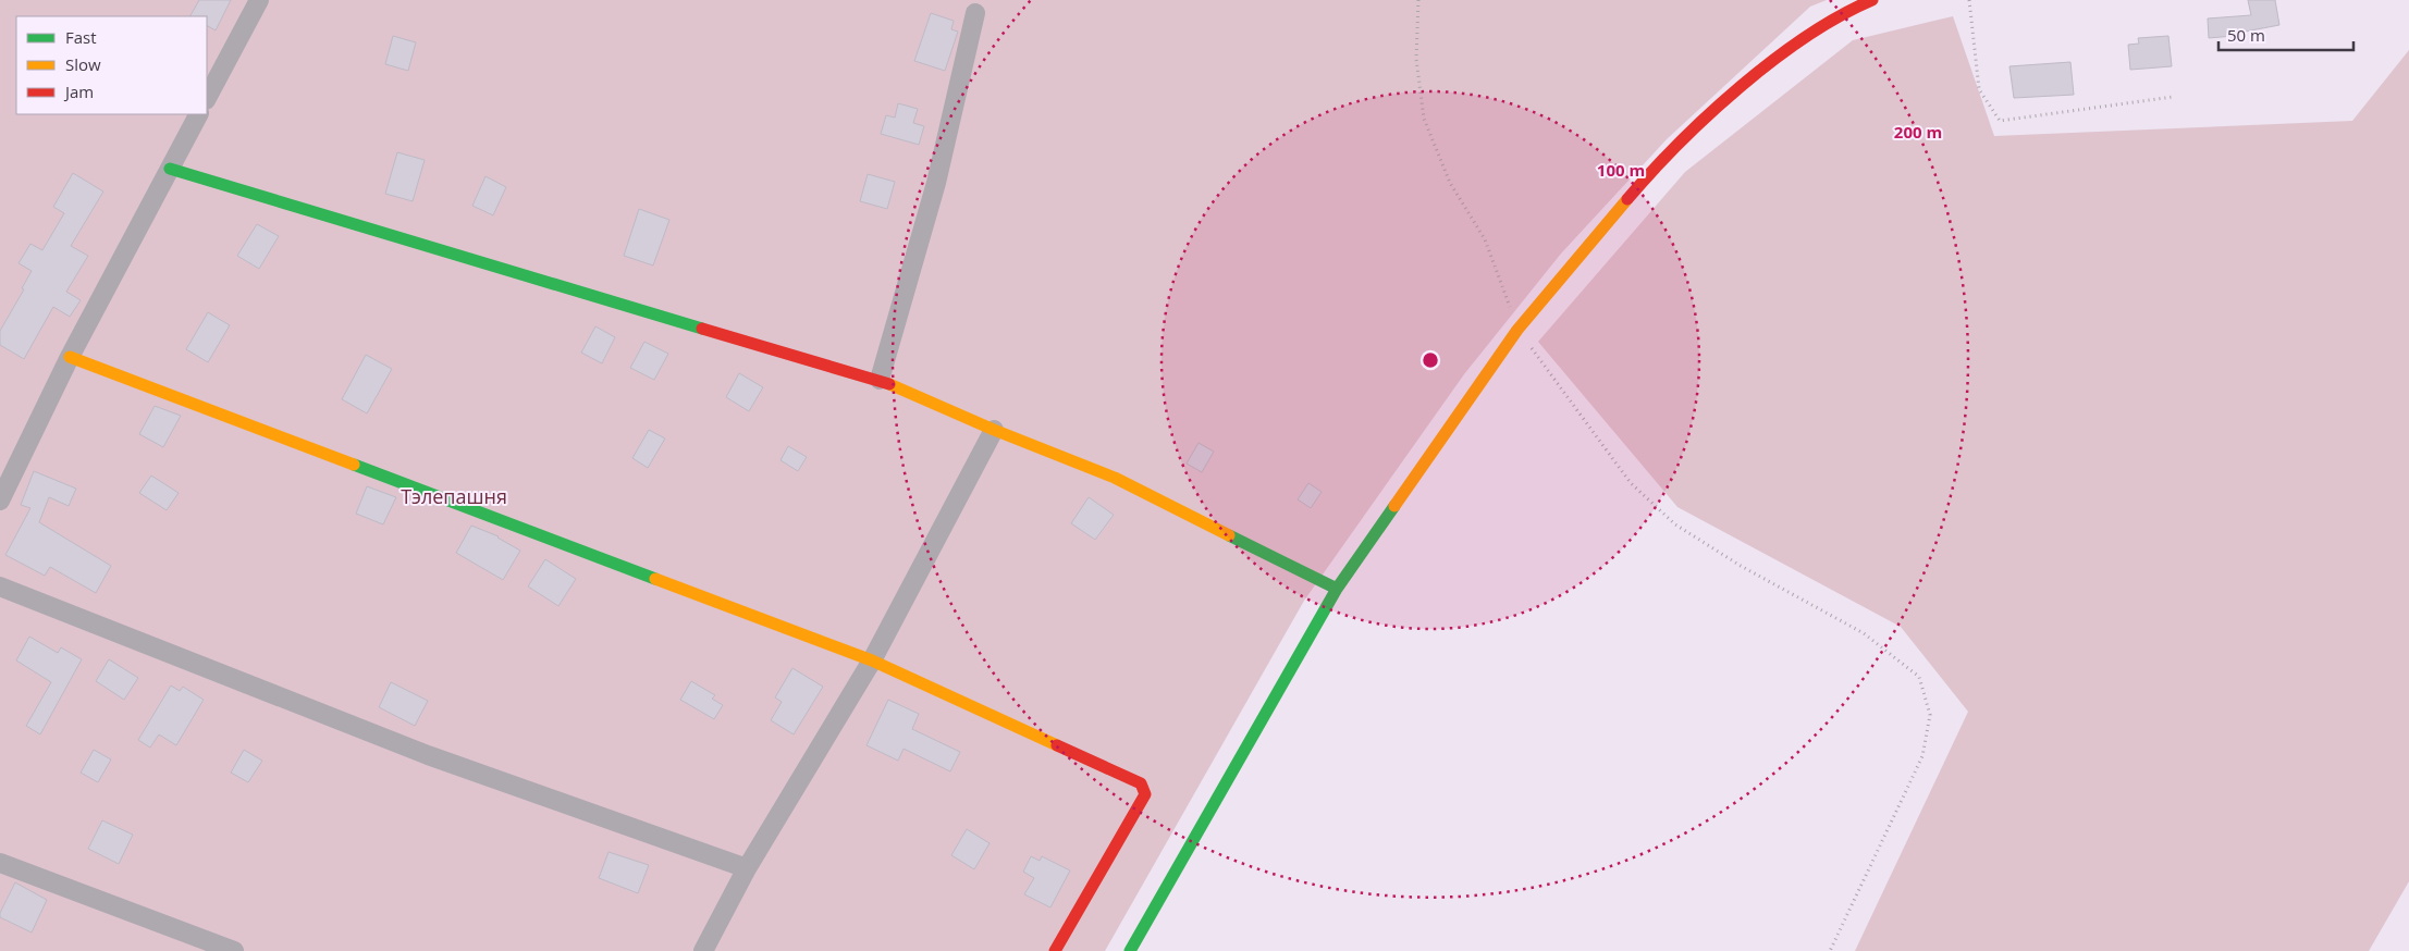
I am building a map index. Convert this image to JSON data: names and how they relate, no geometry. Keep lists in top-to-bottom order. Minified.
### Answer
{"parks":["Тэлепашня"],"legend":["Fast","Slow","Jam"],"scale_bar":"50 m","rings":["200 m","100 m"]}
